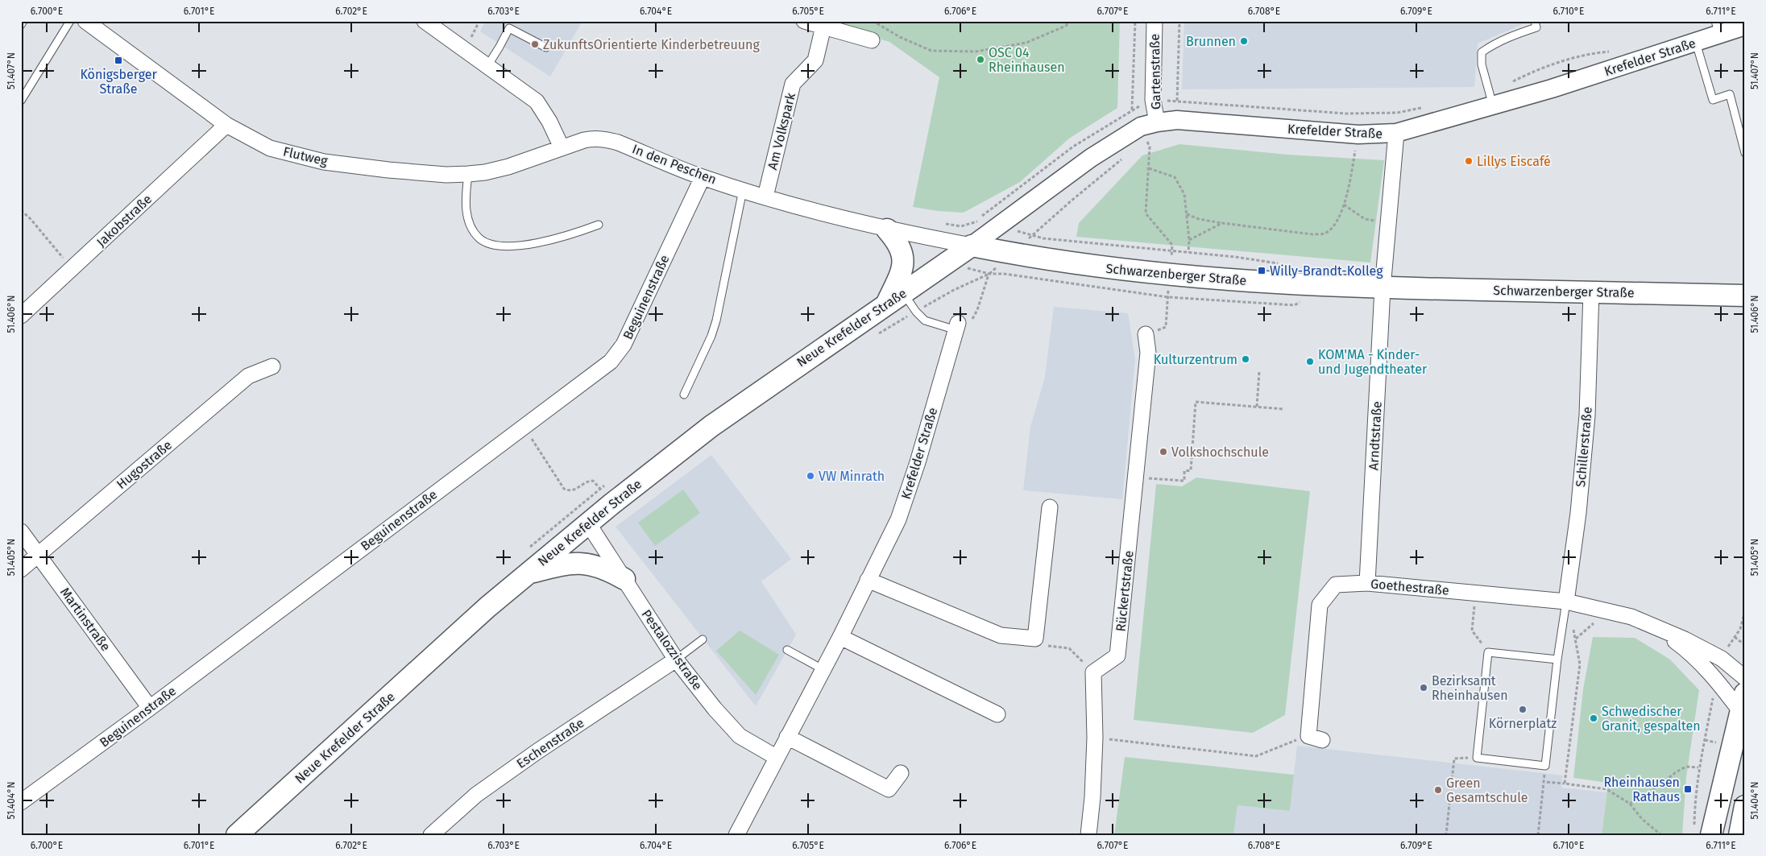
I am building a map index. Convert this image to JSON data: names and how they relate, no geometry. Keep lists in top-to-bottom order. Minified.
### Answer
{"streets":{"main road":["Schwarzenberger Straße","Neue Krefelder Straße"],"street":["Krefelder Straße","Gartenstraße","Am Volkspark","Flutweg","In den Peschen","Jakobstraße","Beguinenstraße","Arndtstraße","Schillerstraße","Hugostraße","Goethestraße","Rückertstraße","Martinstraße","Pestalozzistraße","Eschenstraße"]},"crossings":[["Krefelder Straße","Gartenstraße"],["Krefelder Straße","In den Peschen"],["Krefelder Straße","Schwarzenberger Straße"],["Krefelder Straße","Neue Krefelder Straße"],["Krefelder Straße","Pestalozzistraße"],["Am Volkspark","In den Peschen"],["Flutweg","In den Peschen"],["Flutweg","Jakobstraße"],["In den Peschen","Schwarzenberger Straße"],["In den Peschen","Beguinenstraße"],["In den Peschen","Neue Krefelder Straße"],["Schwarzenberger Straße","Neue Krefelder Straße"],["Schwarzenberger Straße","Arndtstraße"],["Schwarzenberger Straße","Schillerstraße"],["Beguinenstraße","Martinstraße"],["Neue Krefelder Straße","Pestalozzistraße"],["Arndtstraße","Goethestraße"],["Schillerstraße","Goethestraße"],["Hugostraße","Martinstraße"],["Pestalozzistraße","Eschenstraße"]],"places":{"other":["Brunnen","ZukunftsOrientierte Kinderbetreuung","OSC 04 Rheinhausen","Lillys Eiscafé","Kulturzentrum","KOM'MA - Kinder- und Jugendtheater","Volkshochschule","VW Minrath","Bezirksamt Rheinhausen","Körnerplatz","Schwedischer Granit, gespalten","Green Gesamtschule"],"transit":["Königsberger Straße","Willy-Brandt-Kolleg","Rheinhausen Rathaus"]},"coordinates":["6.700°E","6.701°E","6.702°E","6.703°E","6.704°E","6.705°E","6.706°E","6.707°E","6.708°E","6.709°E","6.710°E","6.711°E","51.407°N","51.406°N","51.405°N","51.404°N"]}
